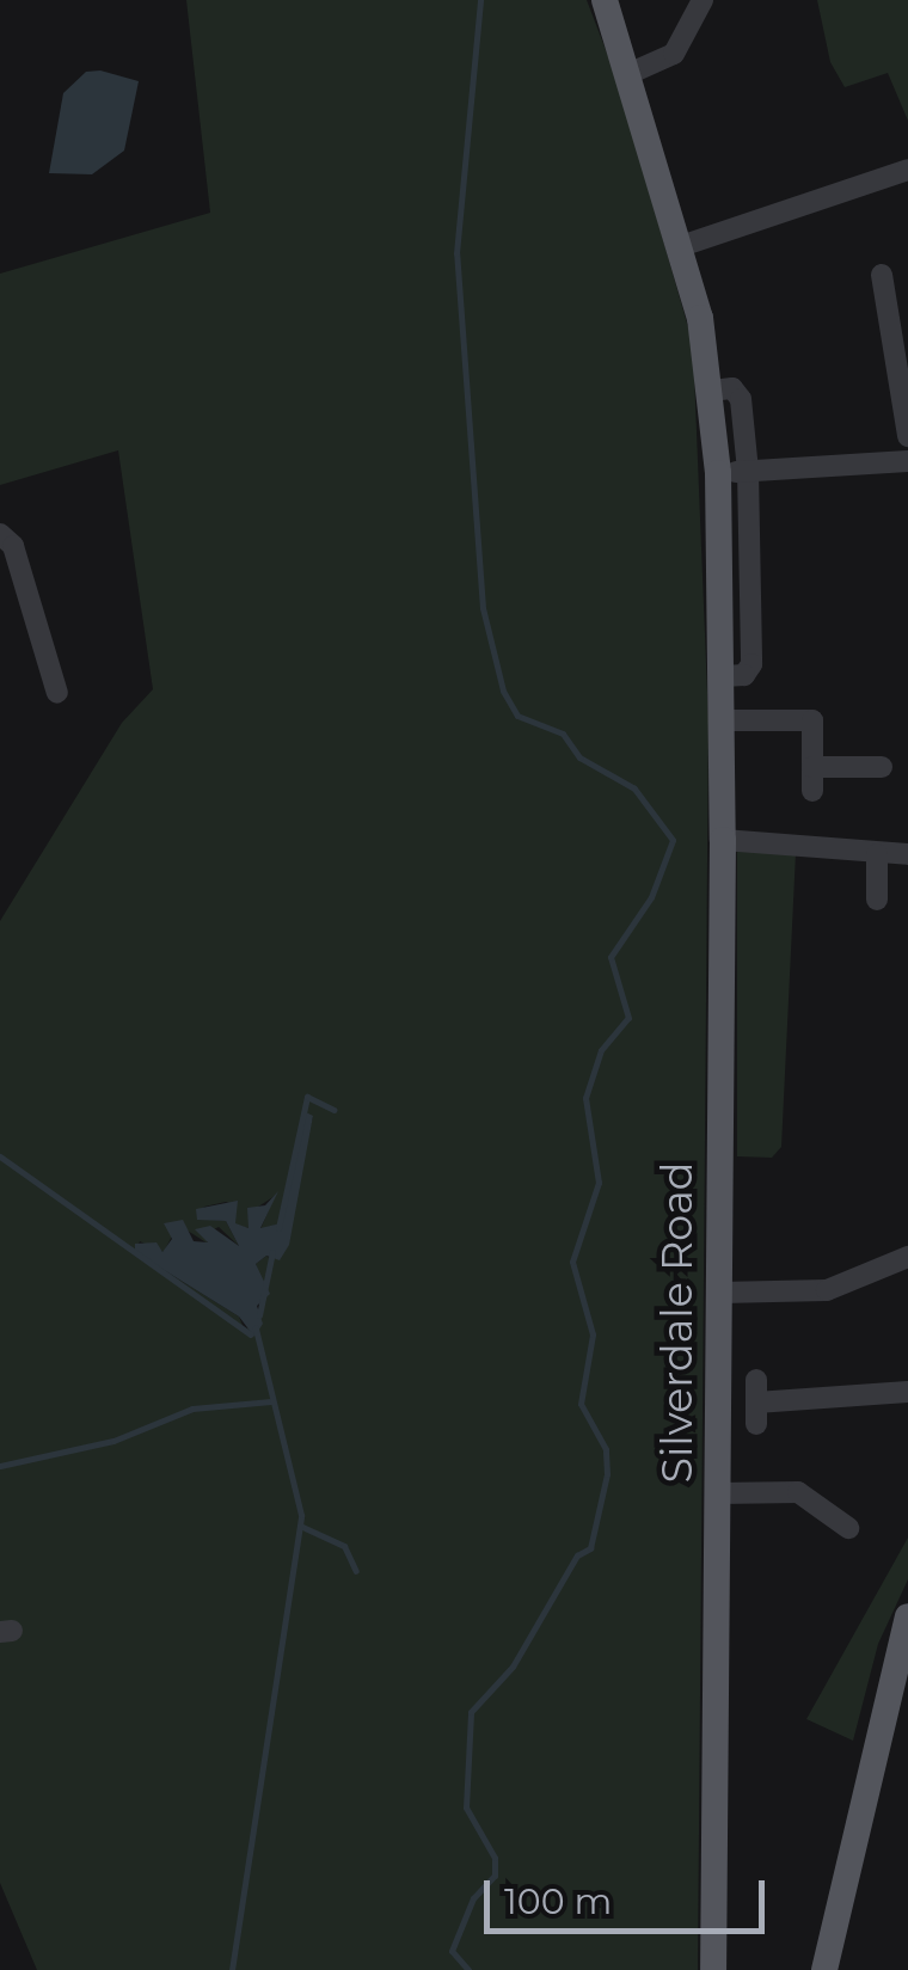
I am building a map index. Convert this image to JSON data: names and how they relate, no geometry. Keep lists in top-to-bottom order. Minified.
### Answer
{"streets":{"main road":["Silverdale Road"]},"scale_bar":"100 m"}
